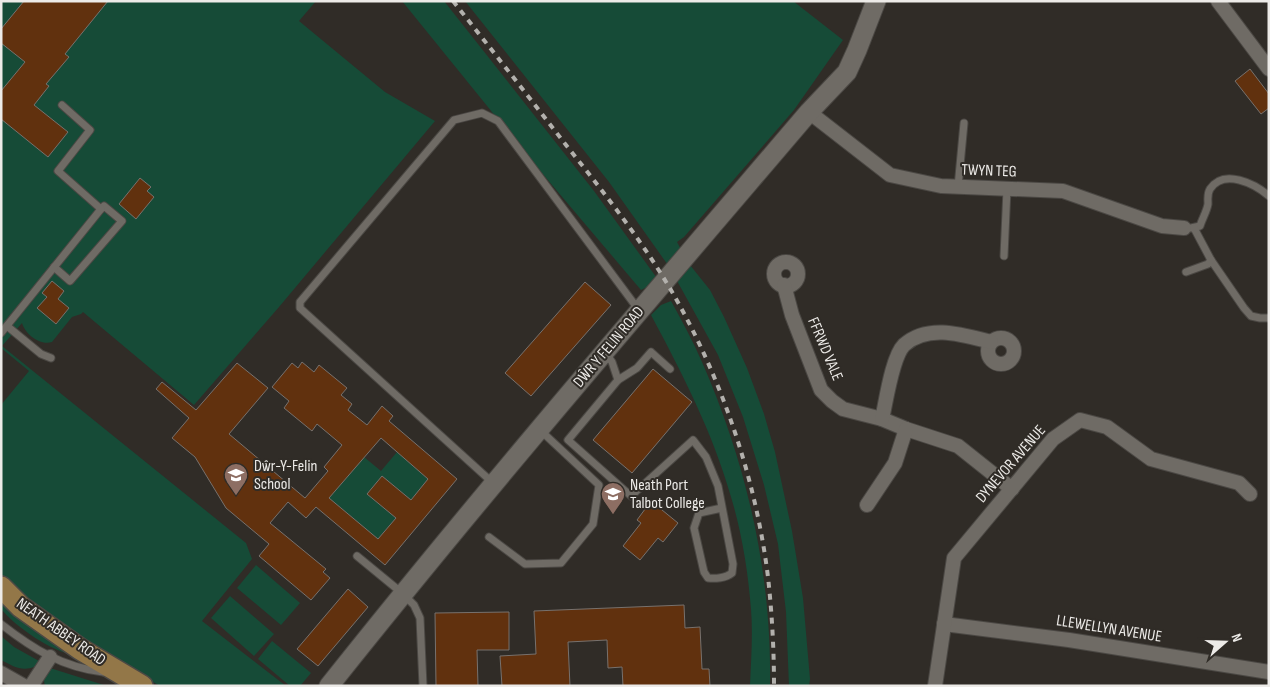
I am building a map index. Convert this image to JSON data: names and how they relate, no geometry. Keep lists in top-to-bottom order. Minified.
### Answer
{"streets":{"main road":["NEATH ABBEY ROAD"],"street":["TWYN TEG","DŴR Y FELIN ROAD","FFRWD VALE","DYNEVOR AVENUE","LLEWELLYN AVENUE"]},"crossings":[["TWYN TEG","DŴR Y FELIN ROAD"],["FFRWD VALE","DYNEVOR AVENUE"],["DYNEVOR AVENUE","LLEWELLYN AVENUE"]],"places":{"school or university":["Dŵr-Y-Felin School","Neath Port Talbot College"]},"north":"right"}
